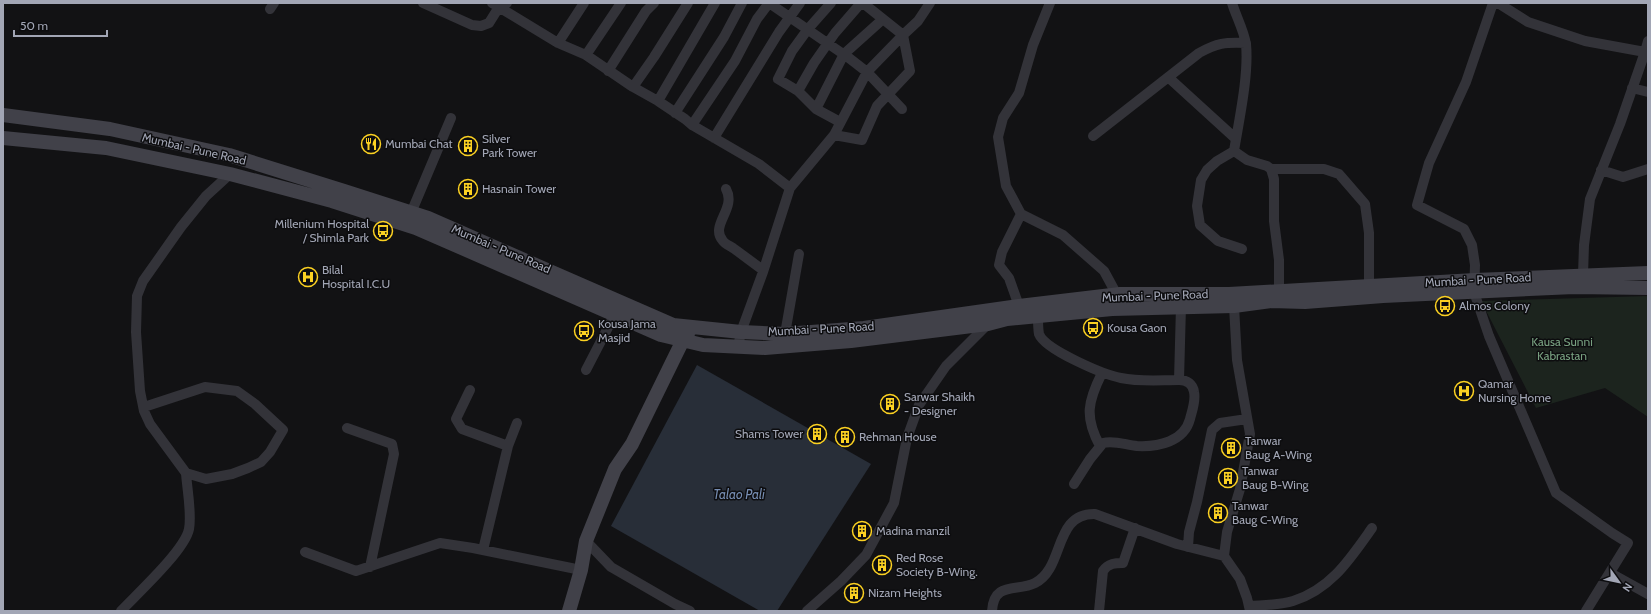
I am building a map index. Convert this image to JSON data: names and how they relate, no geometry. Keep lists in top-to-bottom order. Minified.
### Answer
{"streets":{"main road":["Mumbai - Pune Road"]},"water":["Talao Pali"],"parks":["Kausa Sunni Kabrastan"],"places":{"restaurant":["Mumbai Chat"],"building":["Silver Park Tower","Hasnain Tower","Sarwar Shaikh - Designer","Shams Tower","Rehman House","Tanwar Baug A-Wing","Tanwar Baug B-Wing","Tanwar Baug C-Wing","Madina manzil","Red Rose Society B-Wing.","Nizam Heights"],"bus stop":["Millenium Hospital / Shimla Park","Almos Colony","Kousa Gaon","Kousa Jama Masjid"],"hospital":["Bilal Hospital I.C.U","Qamar Nursing Home"]},"scale_bar":"50 m","north":"bottom right"}
